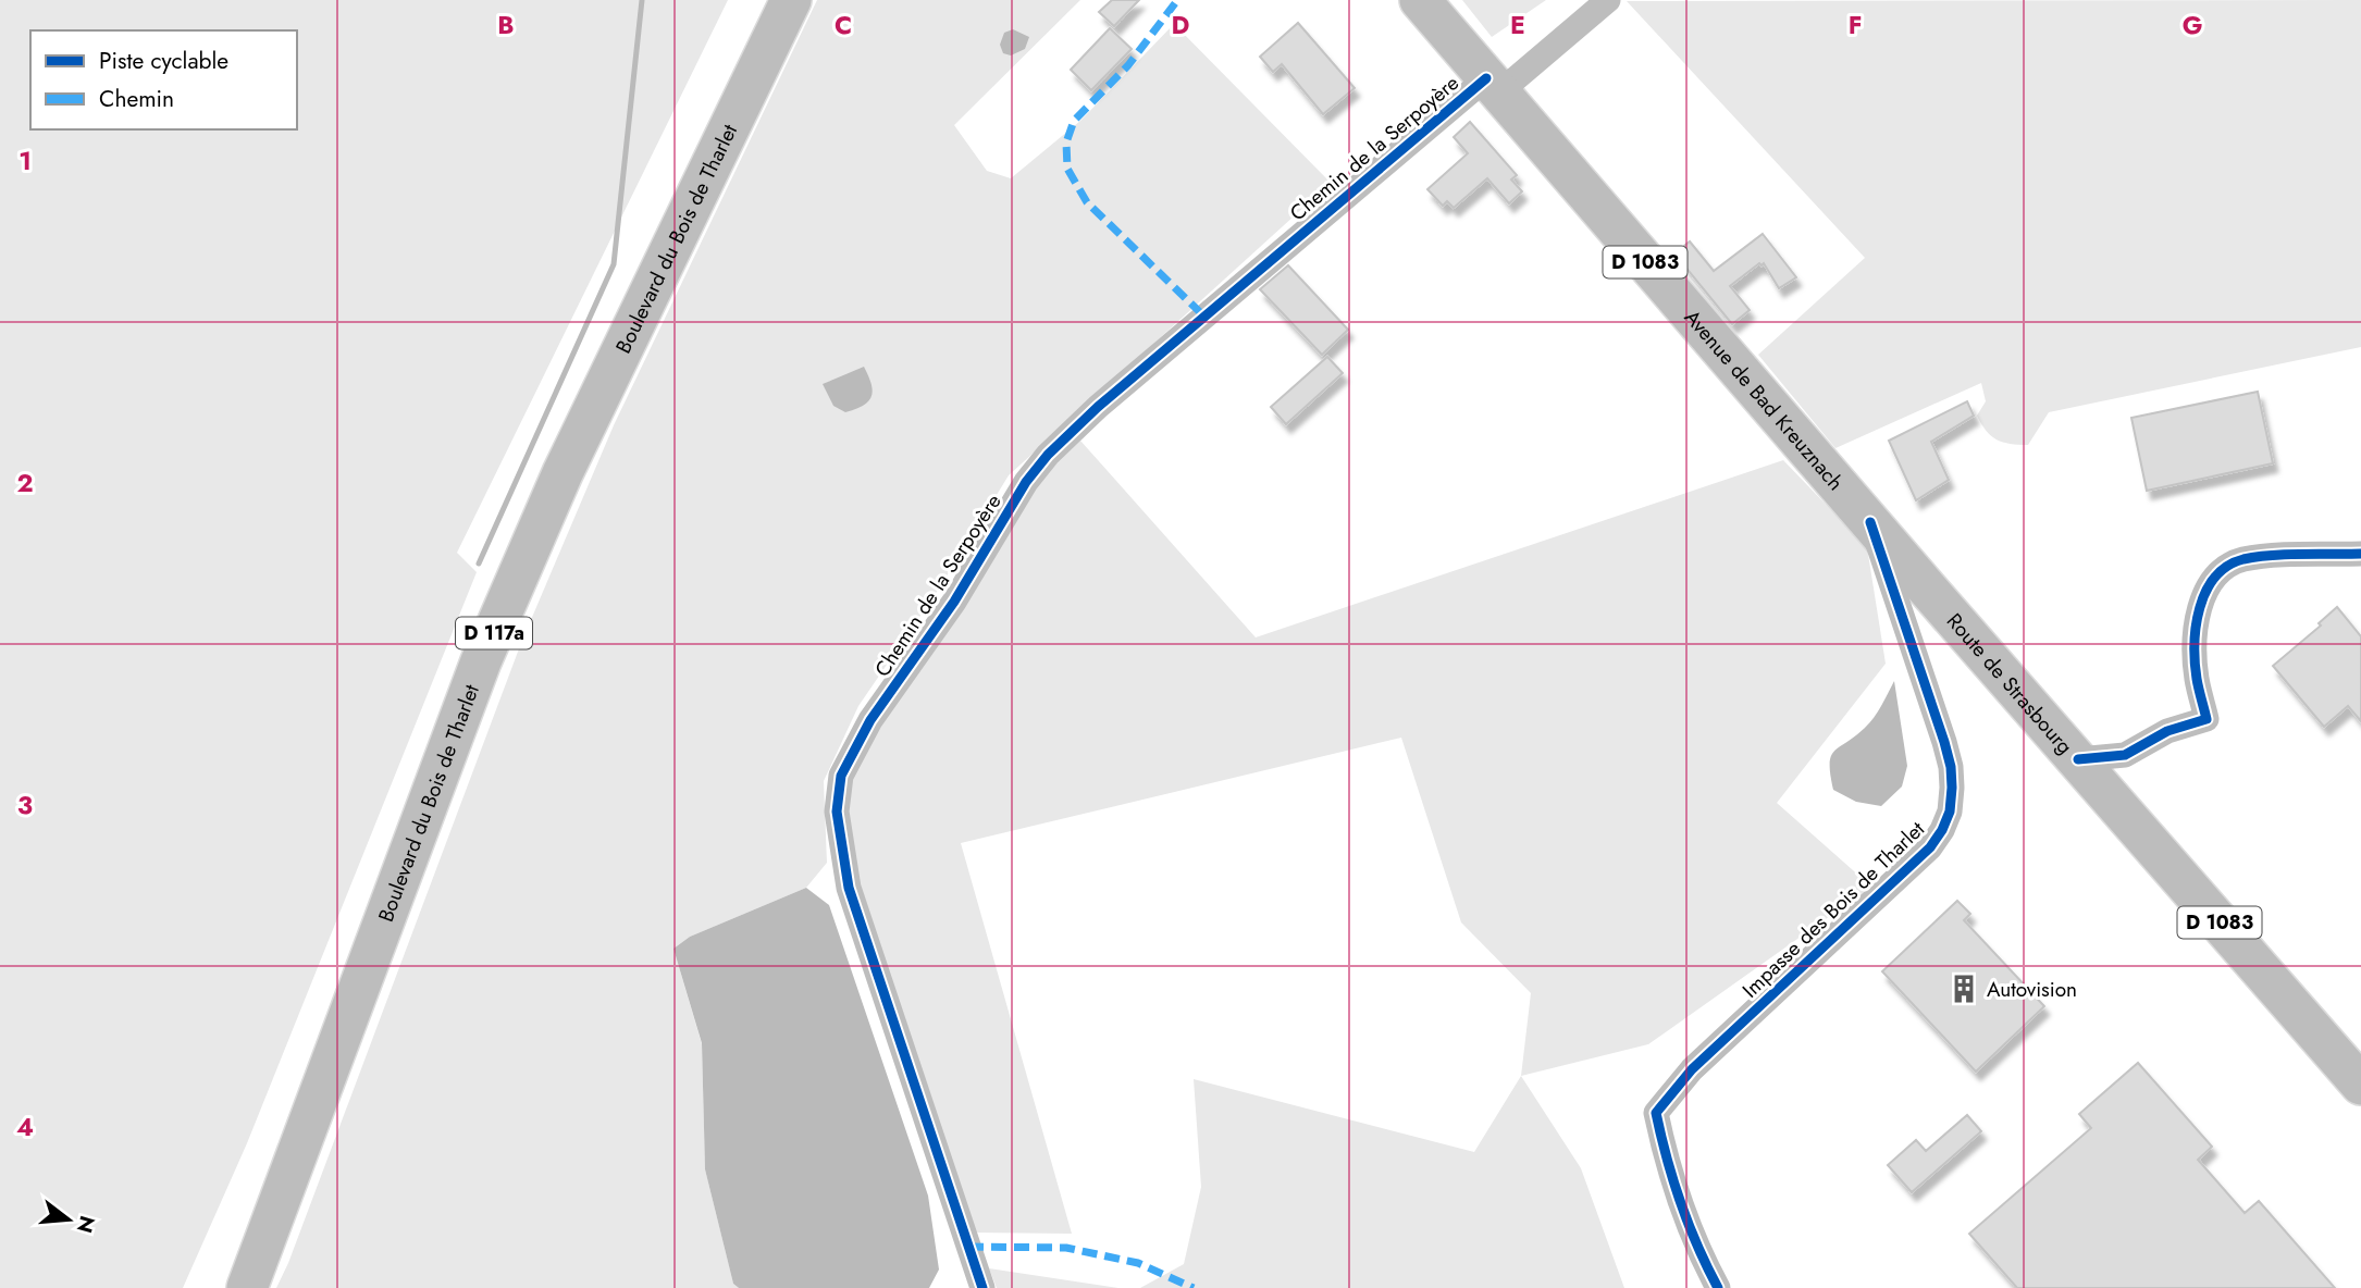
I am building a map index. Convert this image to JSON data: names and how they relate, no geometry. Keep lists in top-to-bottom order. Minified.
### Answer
{"streets":{"main road":["Boulevard du Bois de Tharlet","D 1083","Avenue de Bad Kreuznach","D 117a","Route de Strasbourg"],"street":["Chemin de la Serpoyère","Impasse des Bois de Tharlet"]},"crossings":[["Chemin de la Serpoyère","Avenue de Bad Kreuznach"],["Avenue de Bad Kreuznach","Route de Strasbourg"],["Avenue de Bad Kreuznach","Impasse des Bois de Tharlet"],["Route de Strasbourg","Impasse des Bois de Tharlet"]],"places":{"building":["Autovision"]},"legend":["Piste cyclable","Chemin"],"north":"right","grid":{"columns":["B","C","D","E","F","G"],"rows":["1","2","3","4"]}}
